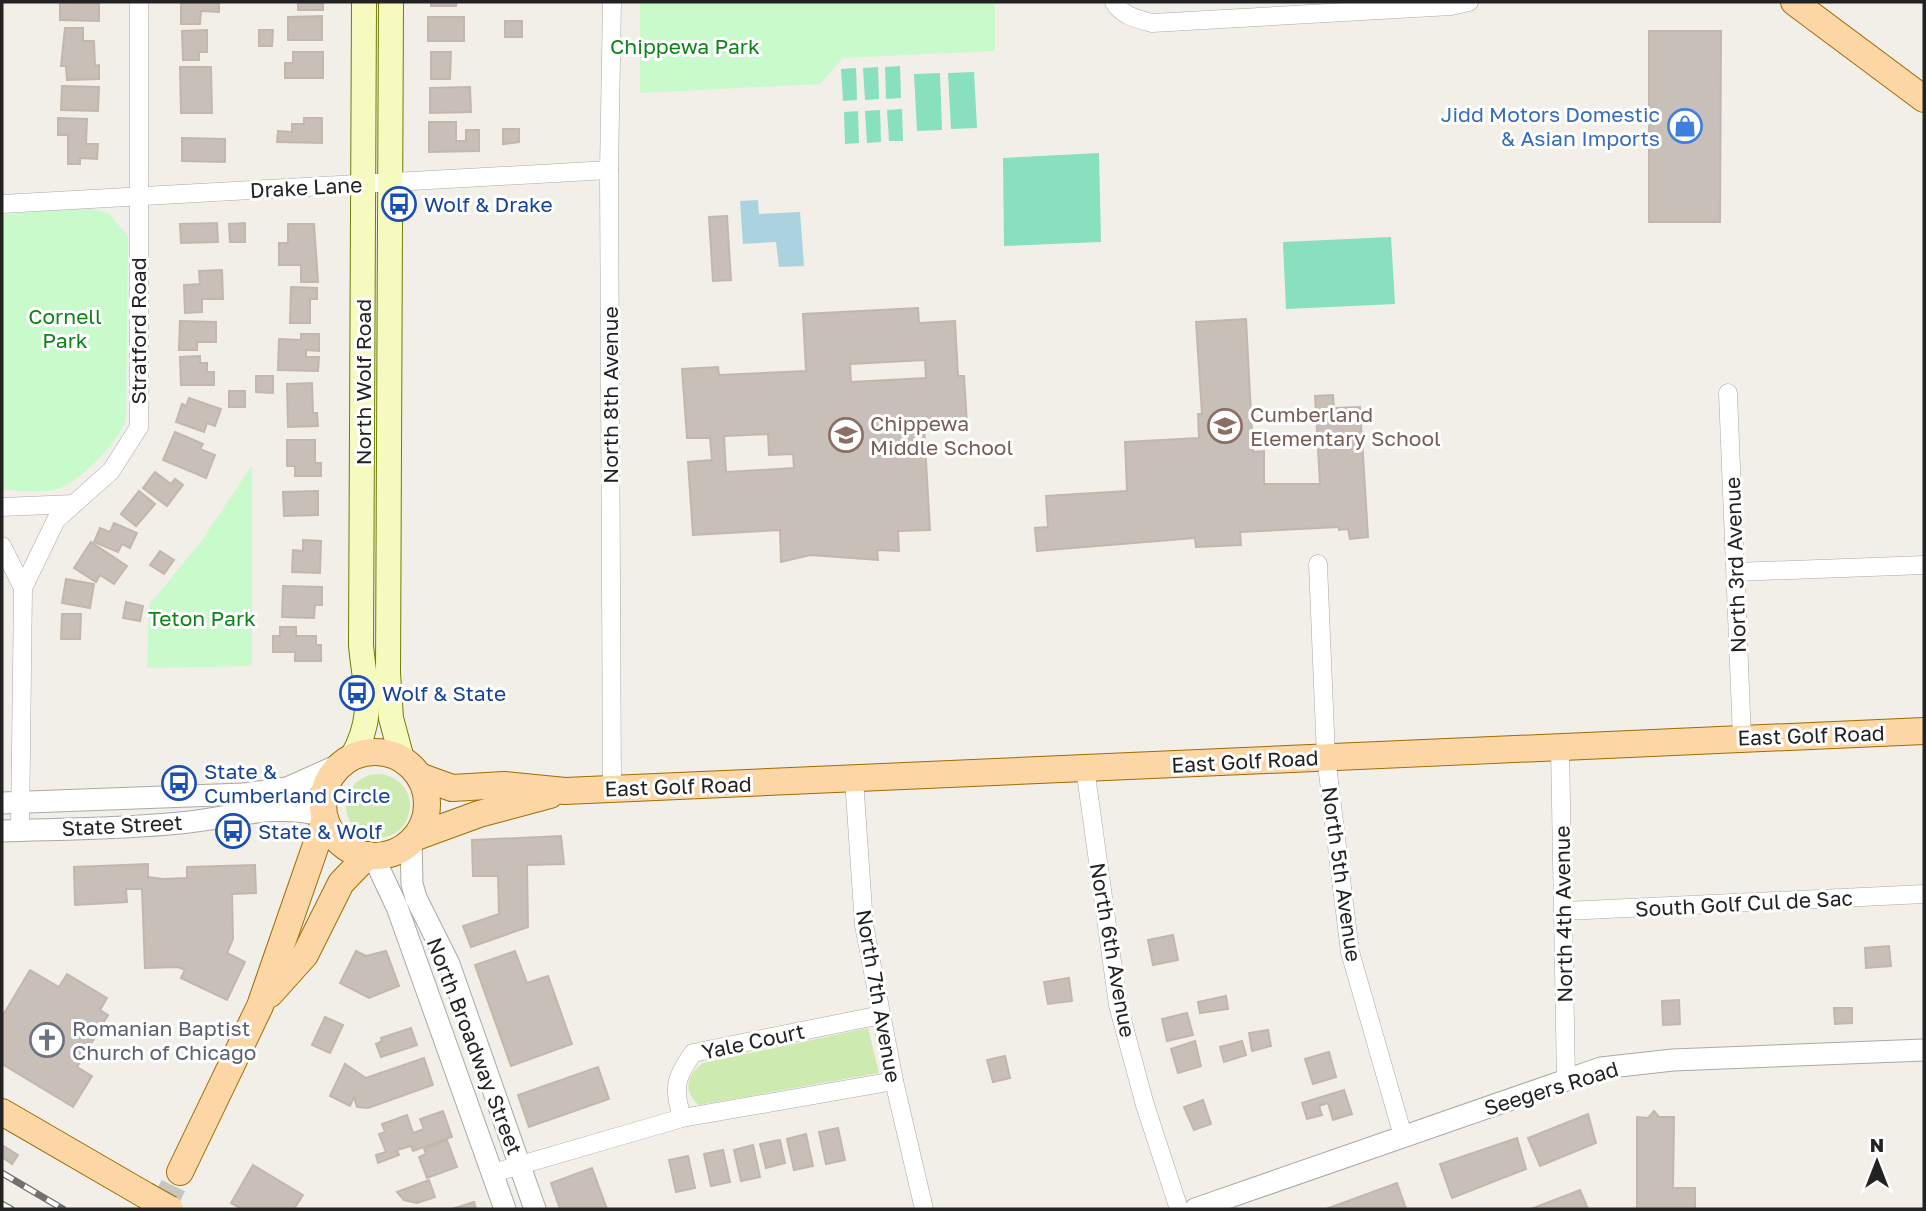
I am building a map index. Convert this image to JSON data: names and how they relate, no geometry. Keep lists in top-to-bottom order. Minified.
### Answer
{"streets":{"main road":["North Wolf Road","East Golf Road"],"street":["Drake Lane","Stratford Road","North 8th Avenue","North 3rd Avenue","State Street","North 5th Avenue","South Golf Cul de Sac","North 4th Avenue","North 6th Avenue","North 7th Avenue","Yale Court","North Broadway Street","Seegers Road"]},"crossings":[["Drake Lane","Stratford Road"],["Drake Lane","North Wolf Road"],["Drake Lane","North 8th Avenue"],["Stratford Road","State Street"],["North Wolf Road","East Golf Road"],["North Wolf Road","State Street"],["North Wolf Road","North Broadway Street"],["North 8th Avenue","East Golf Road"],["North 3rd Avenue","East Golf Road"],["East Golf Road","State Street"],["East Golf Road","North 5th Avenue"],["East Golf Road","North 4th Avenue"],["East Golf Road","North 6th Avenue"],["East Golf Road","North 7th Avenue"],["East Golf Road","North Broadway Street"],["State Street","North Broadway Street"],["North 5th Avenue","Seegers Road"],["South Golf Cul de Sac","North 4th Avenue"],["North 4th Avenue","Seegers Road"],["North 7th Avenue","Yale Court"]],"parks":["Chippewa Park","Cornell Park","Teton Park"],"places":{"shop":["Jidd Motors Domestic & Asian Imports"],"bus stop":["Wolf & Drake","Wolf & State","State & Cumberland Circle","State & Wolf"],"school or university":["Cumberland Elementary School","Chippewa Middle School"],"church":["Romanian Baptist Church of Chicago"]},"north":"top"}
